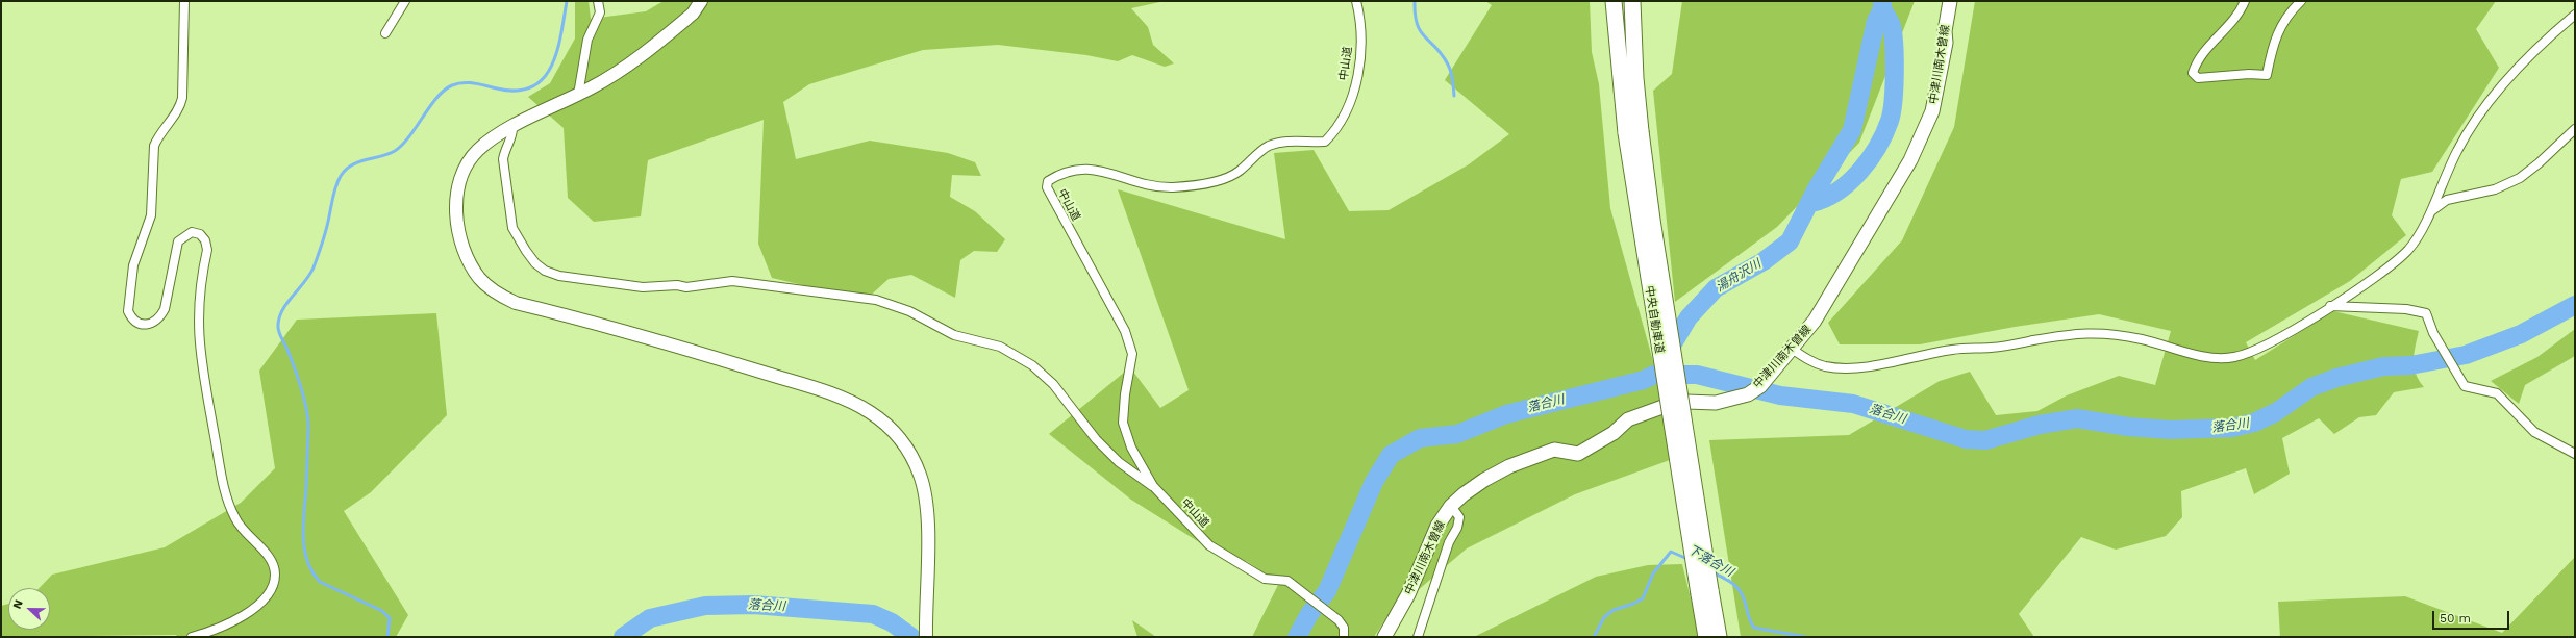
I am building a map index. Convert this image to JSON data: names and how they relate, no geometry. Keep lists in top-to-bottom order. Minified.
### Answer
{"streets":{"highway":["中央自動車道"],"main road":["中津川南木曽線"],"street":["中山道"]},"water":["湯舟沢川","落合川","下落合川"],"scale_bar":"50 m","north":"left"}
